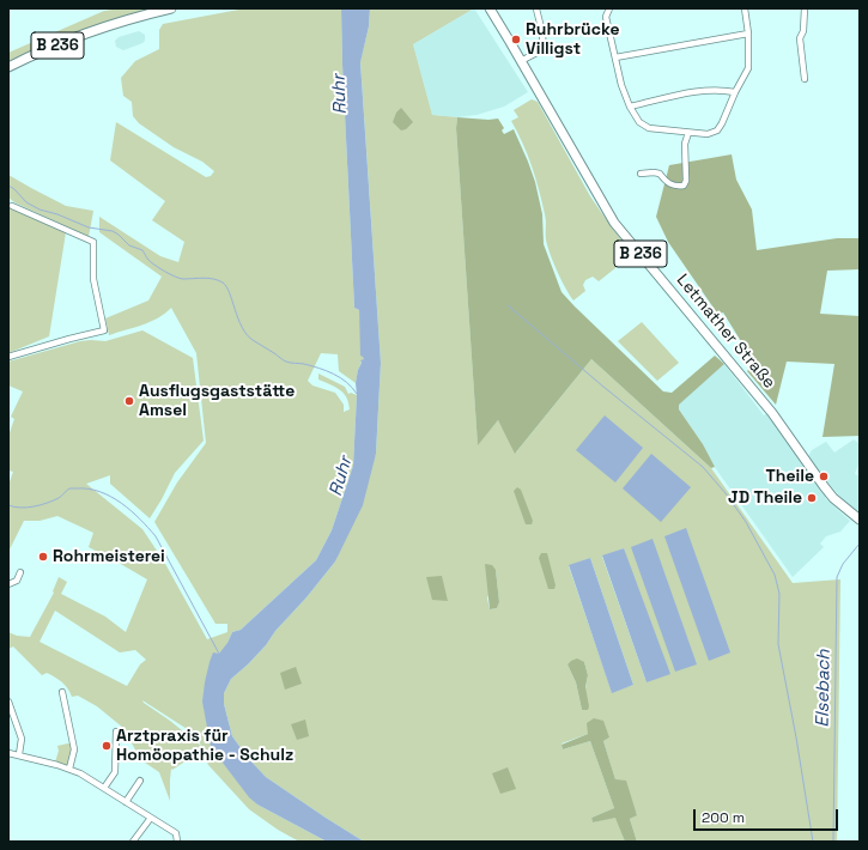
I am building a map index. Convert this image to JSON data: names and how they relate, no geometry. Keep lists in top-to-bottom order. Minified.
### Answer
{"streets":{"main road":["B 236","Letmather Straße"]},"water":["Ruhr","Elsebach"],"places":["Ruhrbrücke Villigst","Ausflugsgaststätte Amsel","Theile","JD Theile","Rohrmeisterei","Arztpraxis für Homöopathie - Schulz"],"scale_bar":"200 m"}
